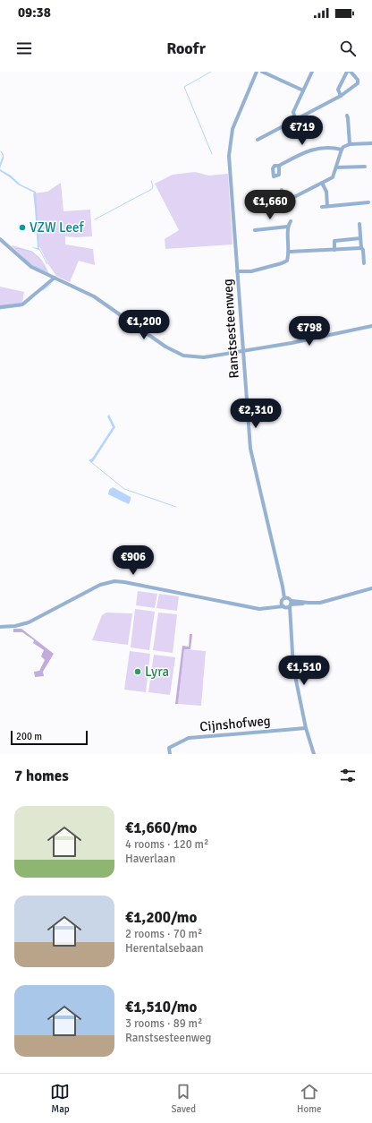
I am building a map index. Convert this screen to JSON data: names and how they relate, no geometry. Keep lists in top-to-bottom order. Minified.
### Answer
{"streets":{"street":["Ranstsesteenweg","Cijnshofweg"]},"crossings":[["Ranstsesteenweg","Cijnshofweg"]],"places":["VZW Leef","Lyra"],"scale_bar":"200 m","page":{"status":"09:38","header":"Roofr","price":["€719","€1,660","€1,200","€798","€2,310","€906","€1,510"],"scale":"200 m","heading":"7 homes","list":[{"name":"€1,660/mo","note":"4 rooms · 120 m² · Haverlaan"},{"name":"€1,200/mo","note":"2 rooms · 70 m² · Herentalsebaan"},{"name":"€1,510/mo","note":"3 rooms · 89 m² · Ranstsesteenweg"}],"tabs":["Map","Saved","Home"]}}
